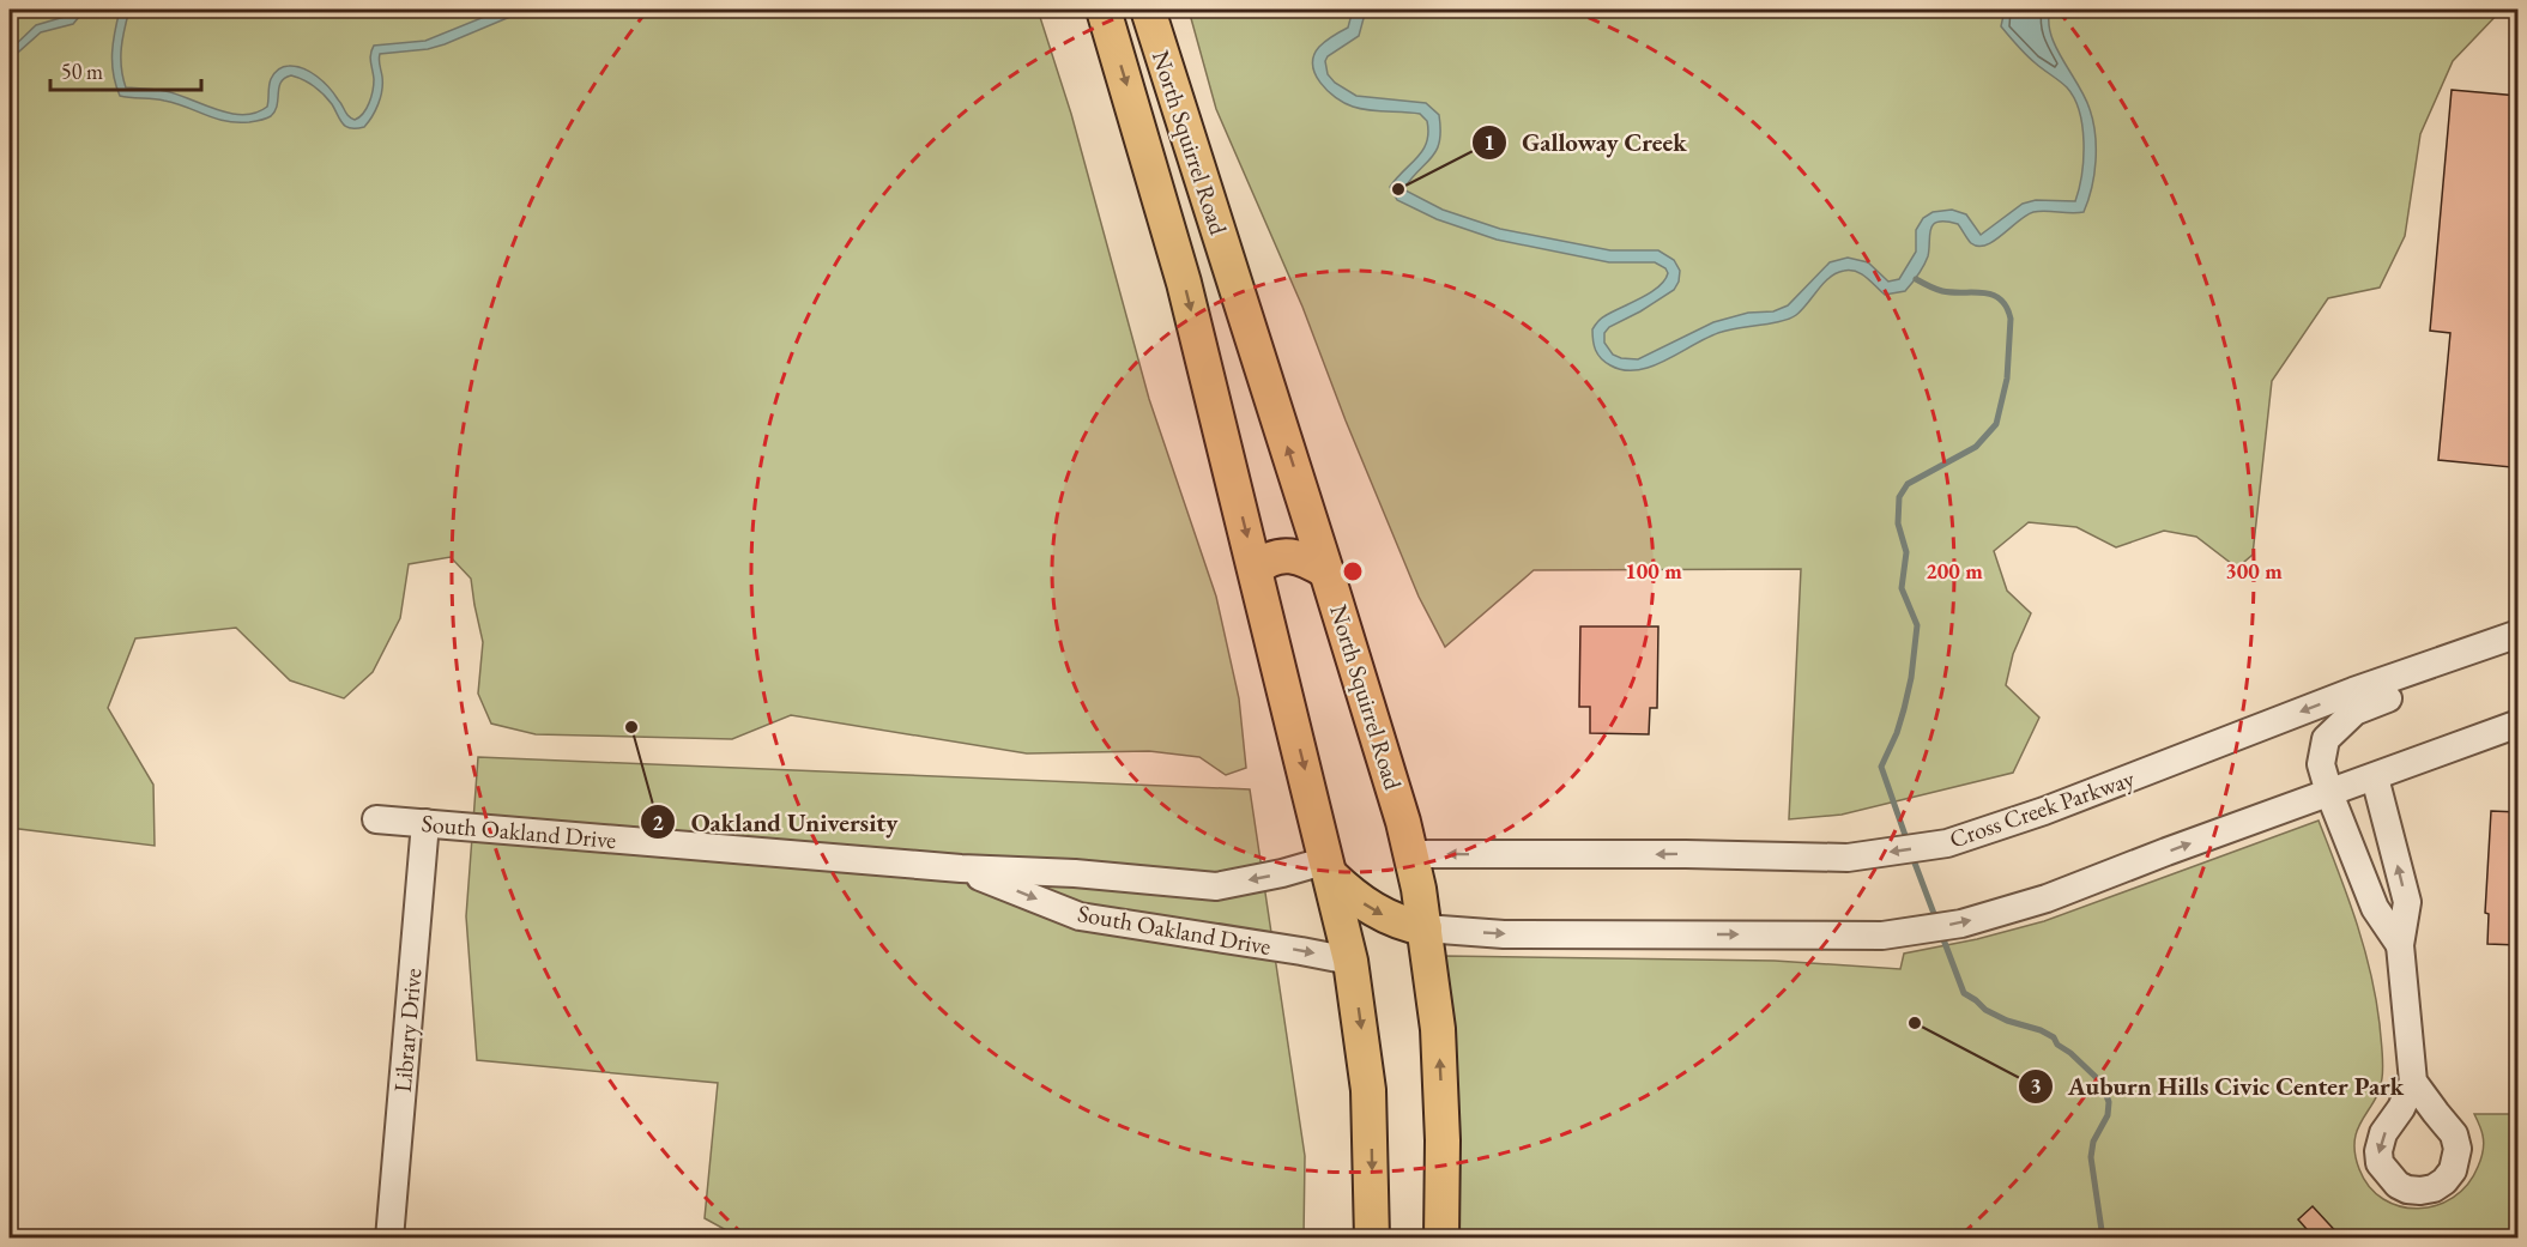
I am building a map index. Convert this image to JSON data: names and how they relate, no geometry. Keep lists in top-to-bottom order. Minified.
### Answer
{"streets":{"main road":["North Squirrel Road"],"street":["Cross Creek Parkway","South Oakland Drive","Library Drive"]},"crossings":[["North Squirrel Road","Cross Creek Parkway"],["North Squirrel Road","South Oakland Drive"],["South Oakland Drive","Library Drive"]],"places":["Galloway Creek","Oakland University","Auburn Hills Civic Center Park"],"scale_bar":"50 m","rings":["100 m","200 m","300 m"]}
